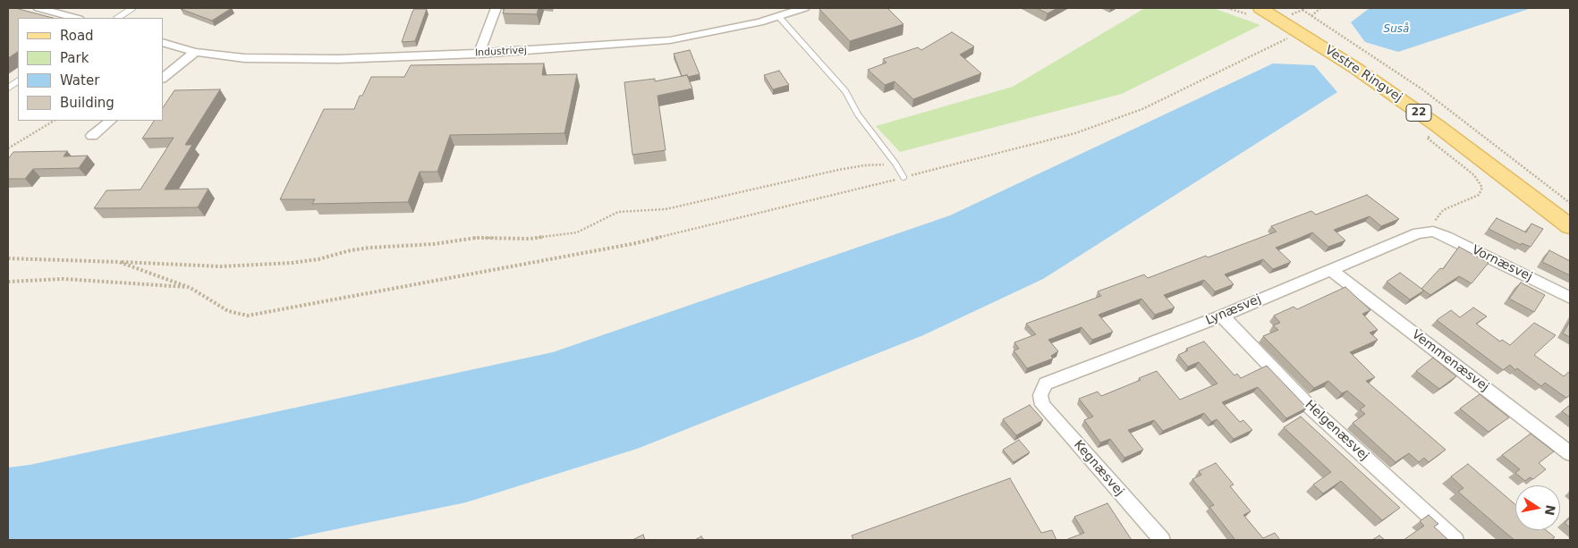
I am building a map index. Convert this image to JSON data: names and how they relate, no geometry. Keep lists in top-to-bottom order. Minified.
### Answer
{"streets":{"main road":["Vestre Ringvej","22"],"street":["Industrivej","Vornæsvej","Lynæsvej","Vemmenæsvej","Helgenæsvej","Kegnæsvej"]},"crossings":[["Vornæsvej","Lynæsvej"],["Lynæsvej","Vemmenæsvej"],["Lynæsvej","Helgenæsvej"],["Lynæsvej","Kegnæsvej"]],"water":["Suså"],"legend":["Road","Park","Water","Building"],"north":"right"}
